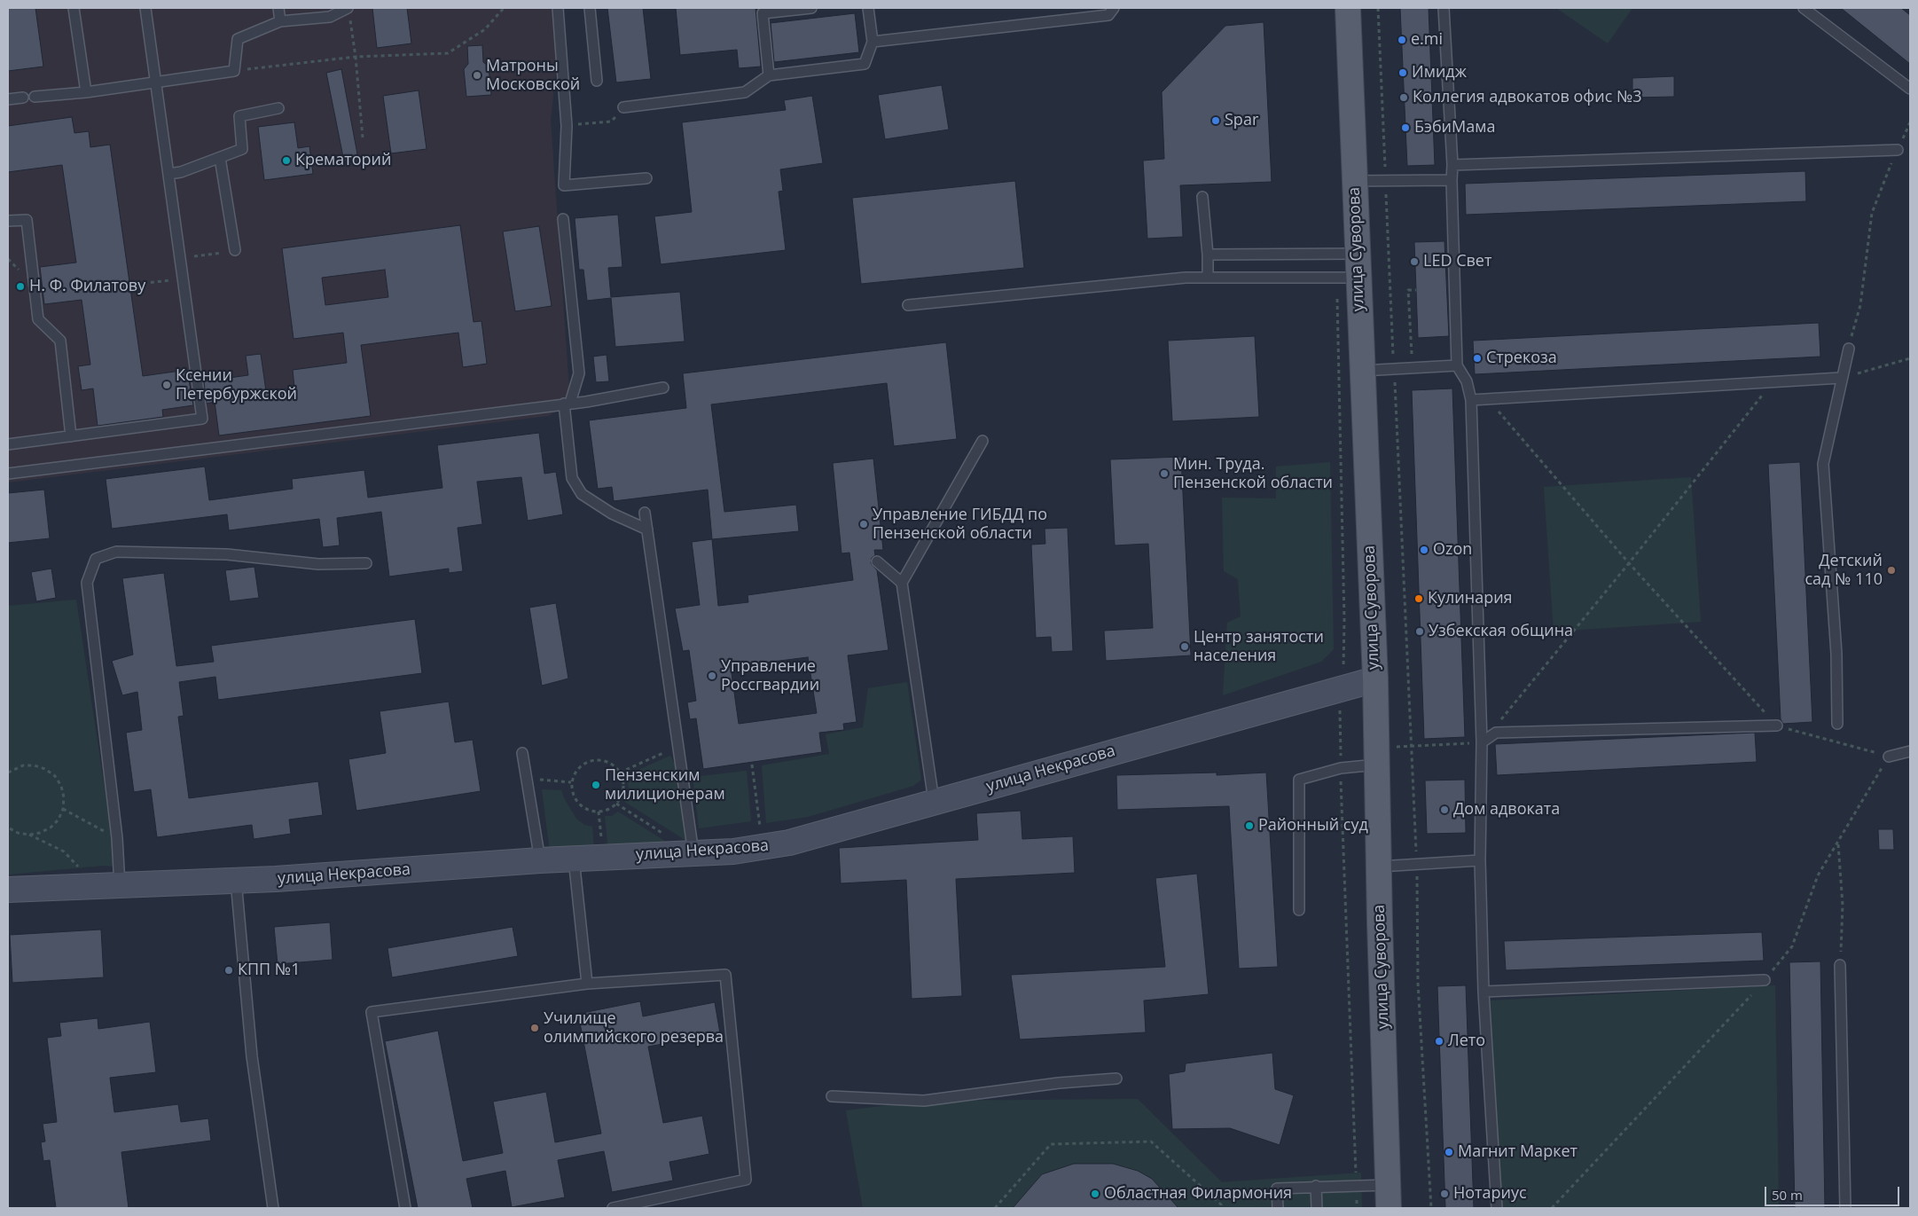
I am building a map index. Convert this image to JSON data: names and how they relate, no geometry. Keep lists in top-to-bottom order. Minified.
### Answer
{"streets":{"main road":["улица Суворова","улица Некрасова"]},"crossings":[["улица Суворова","улица Некрасова"]],"places":["e.mi","Имидж","Матроны Московской","Коллегия адвокатов офис №3","Spar","БэбиМама","Крематорий","LED Свет","Н. Ф. Филатову","Стрекоза","Ксении Петербуржской","Мин. Труда. Пензенской области","Управление ГИБДД по Пензенской области","Ozon","Детский сад № 110","Кулинария","Узбекская община","Центр занятости населения","Управление Россгвардии","Пензенским милиционерам","Дом адвоката","Районный суд","КПП №1","Училище олимпийского резерва","Лето","Магнит Маркет","Областная Филармония","Нотариус"],"scale_bar":"50 m"}
